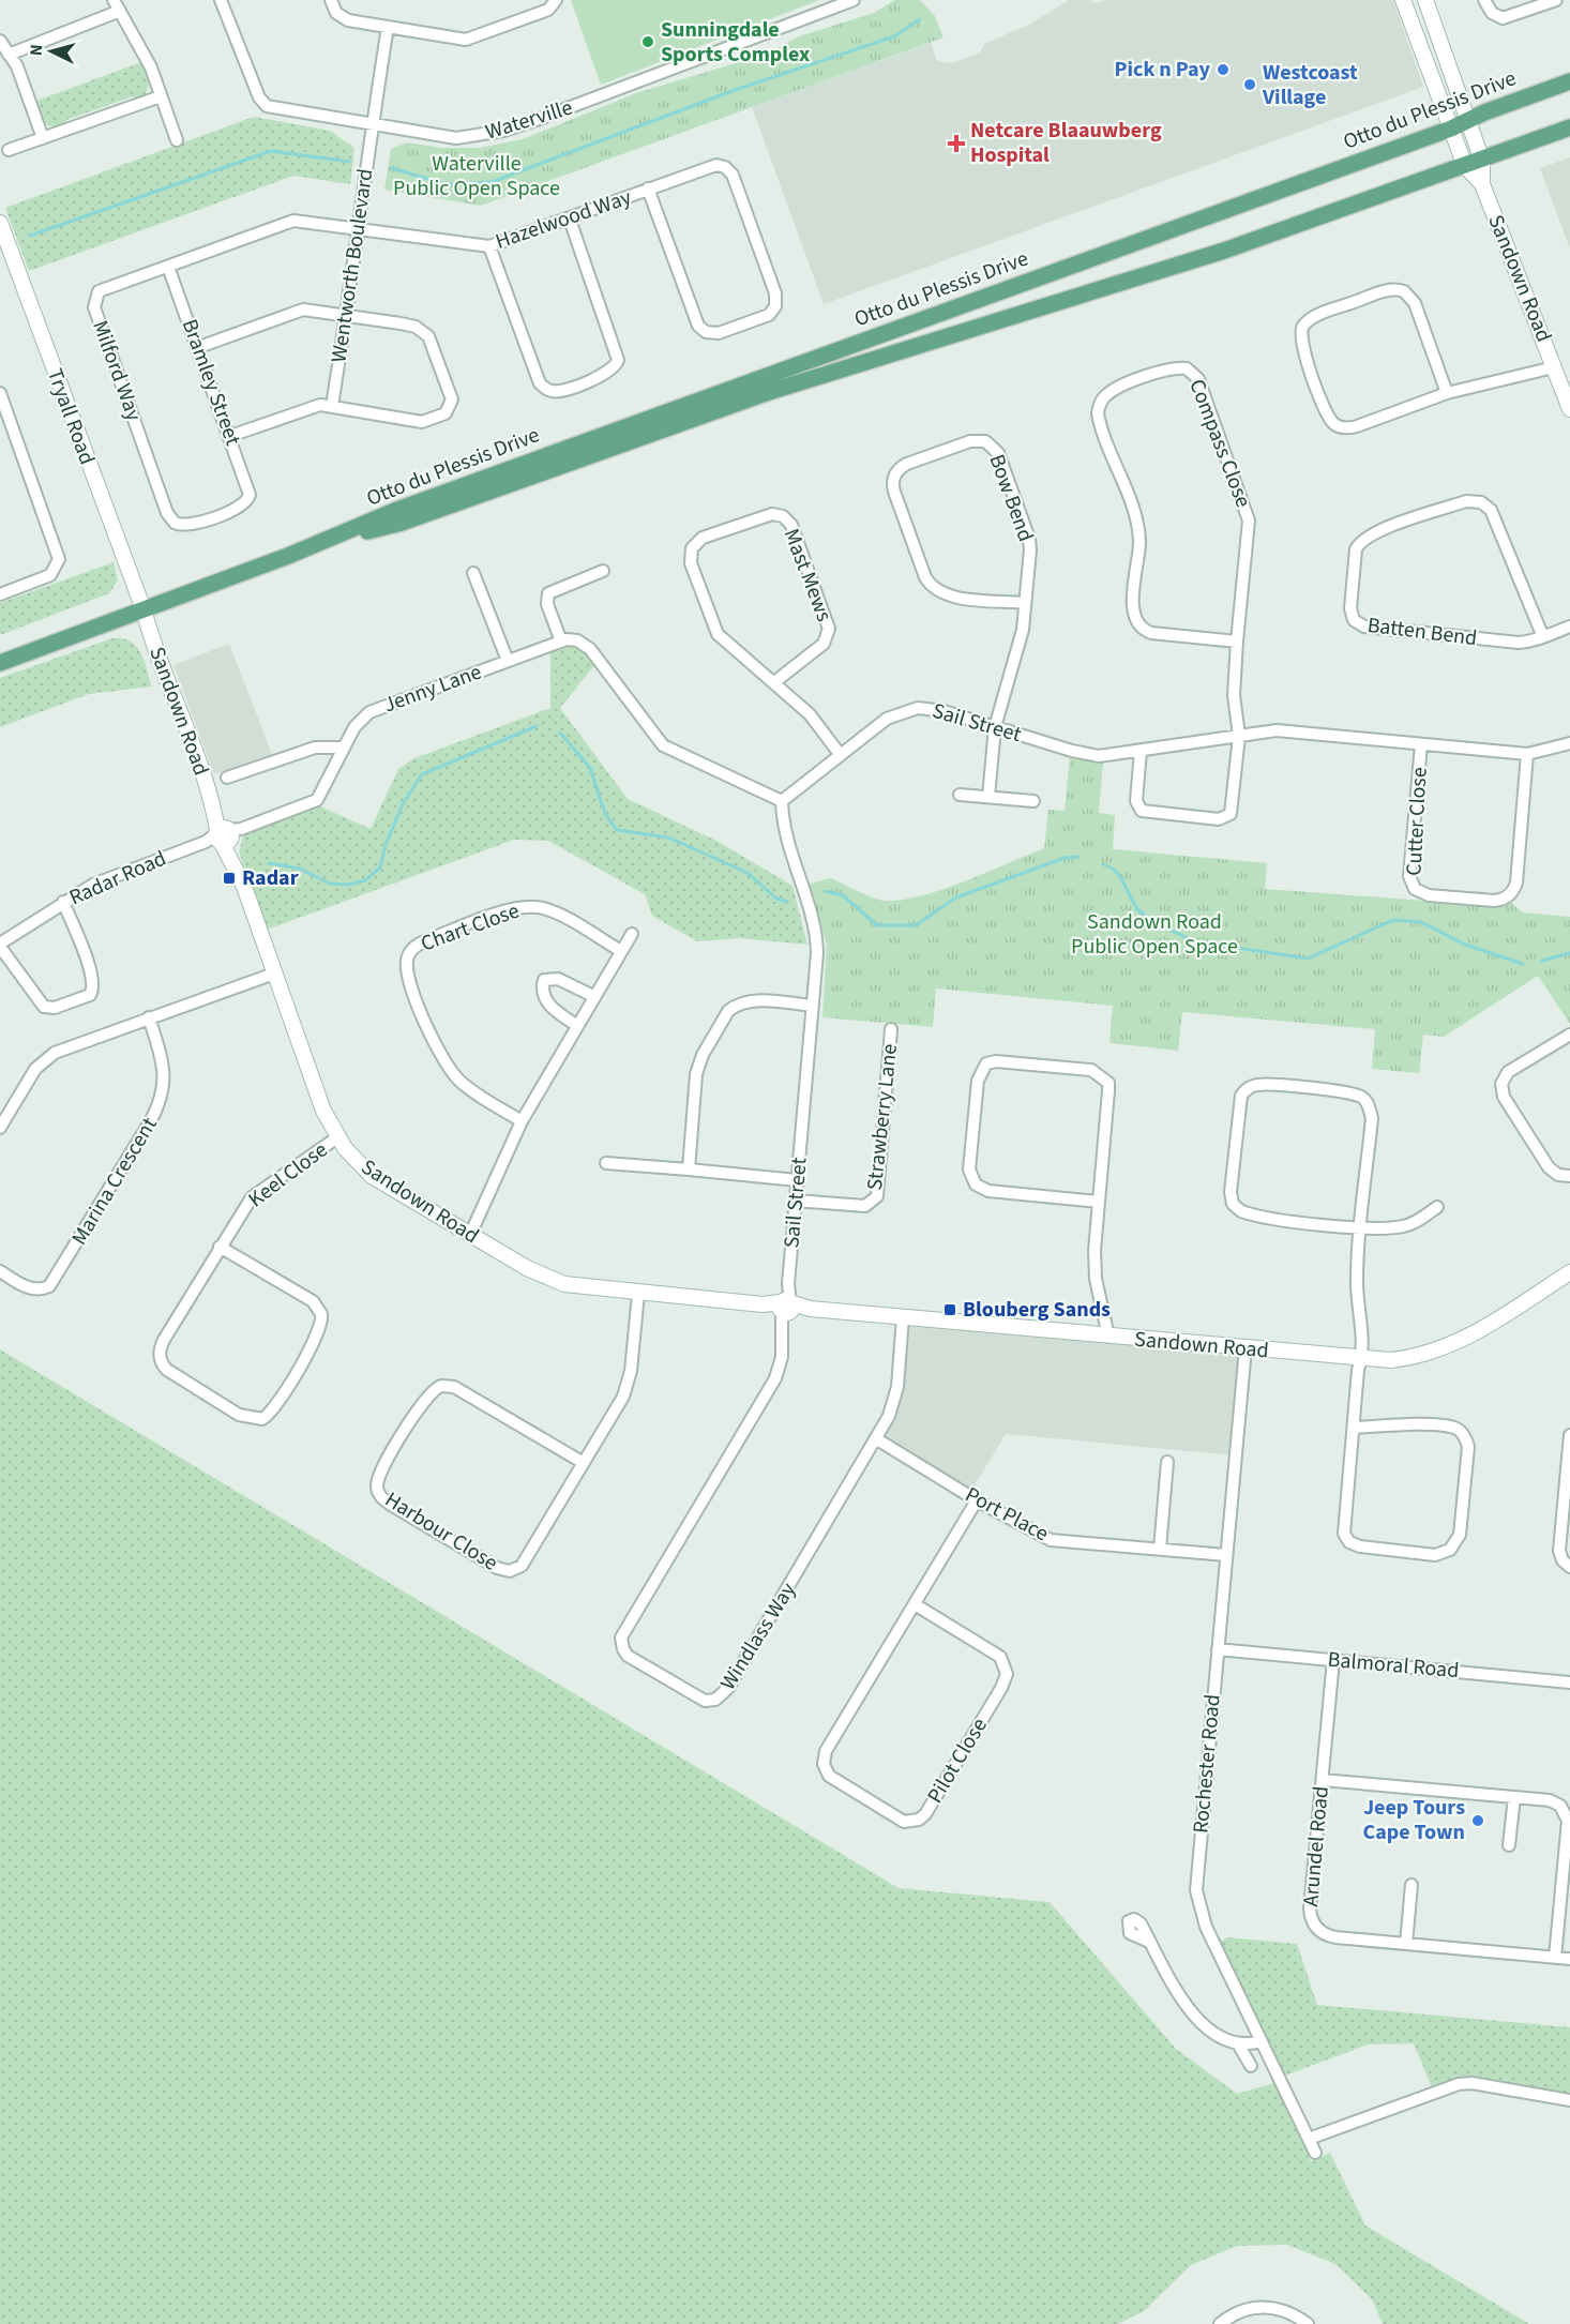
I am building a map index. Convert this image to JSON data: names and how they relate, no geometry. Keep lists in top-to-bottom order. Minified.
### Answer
{"streets":{"main road":["Otto du Plessis Drive"],"street":["Waterville","Hazelwood Way","Wentworth Boulevard","Sandown Road","Milford Way","Bramley Street","Tryall Road","Compass Close","Bow Bend","Mast Mews","Batten Bend","Jenny Lane","Sail Street","Cutter Close","Radar Road","Chart Close","Strawberry Lane","Keel Close","Marina Crescent","Port Place","Harbour Close","Windlass Way","Balmoral Road","Pilot Close","Rochester Road","Arundel Road"]},"crossings":[["Otto du Plessis Drive","Sandown Road"],["Otto du Plessis Drive","Tryall Road"],["Waterville","Wentworth Boulevard"],["Hazelwood Way","Wentworth Boulevard"],["Hazelwood Way","Milford Way"],["Wentworth Boulevard","Milford Way"],["Sandown Road","Tryall Road"],["Sandown Road","Jenny Lane"],["Sandown Road","Sail Street"],["Sandown Road","Radar Road"],["Sandown Road","Keel Close"],["Sandown Road","Harbour Close"],["Sandown Road","Windlass Way"],["Sandown Road","Rochester Road"],["Milford Way","Bramley Street"],["Compass Close","Sail Street"],["Bow Bend","Sail Street"],["Mast Mews","Sail Street"],["Jenny Lane","Radar Road"],["Sail Street","Cutter Close"],["Sail Street","Strawberry Lane"],["Sail Street","Windlass Way"],["Port Place","Windlass Way"],["Port Place","Pilot Close"],["Port Place","Rochester Road"],["Balmoral Road","Rochester Road"],["Balmoral Road","Arundel Road"]],"parks":["Waterville Public Open Space","Sandown Road Public Open Space"],"places":{"other":["Sunningdale Sports Complex","Pick n Pay","Westcoast Village","Jeep Tours Cape Town"],"health":["Netcare Blaauwberg Hospital"],"transit":["Radar","Blouberg Sands"]},"north":"left"}
